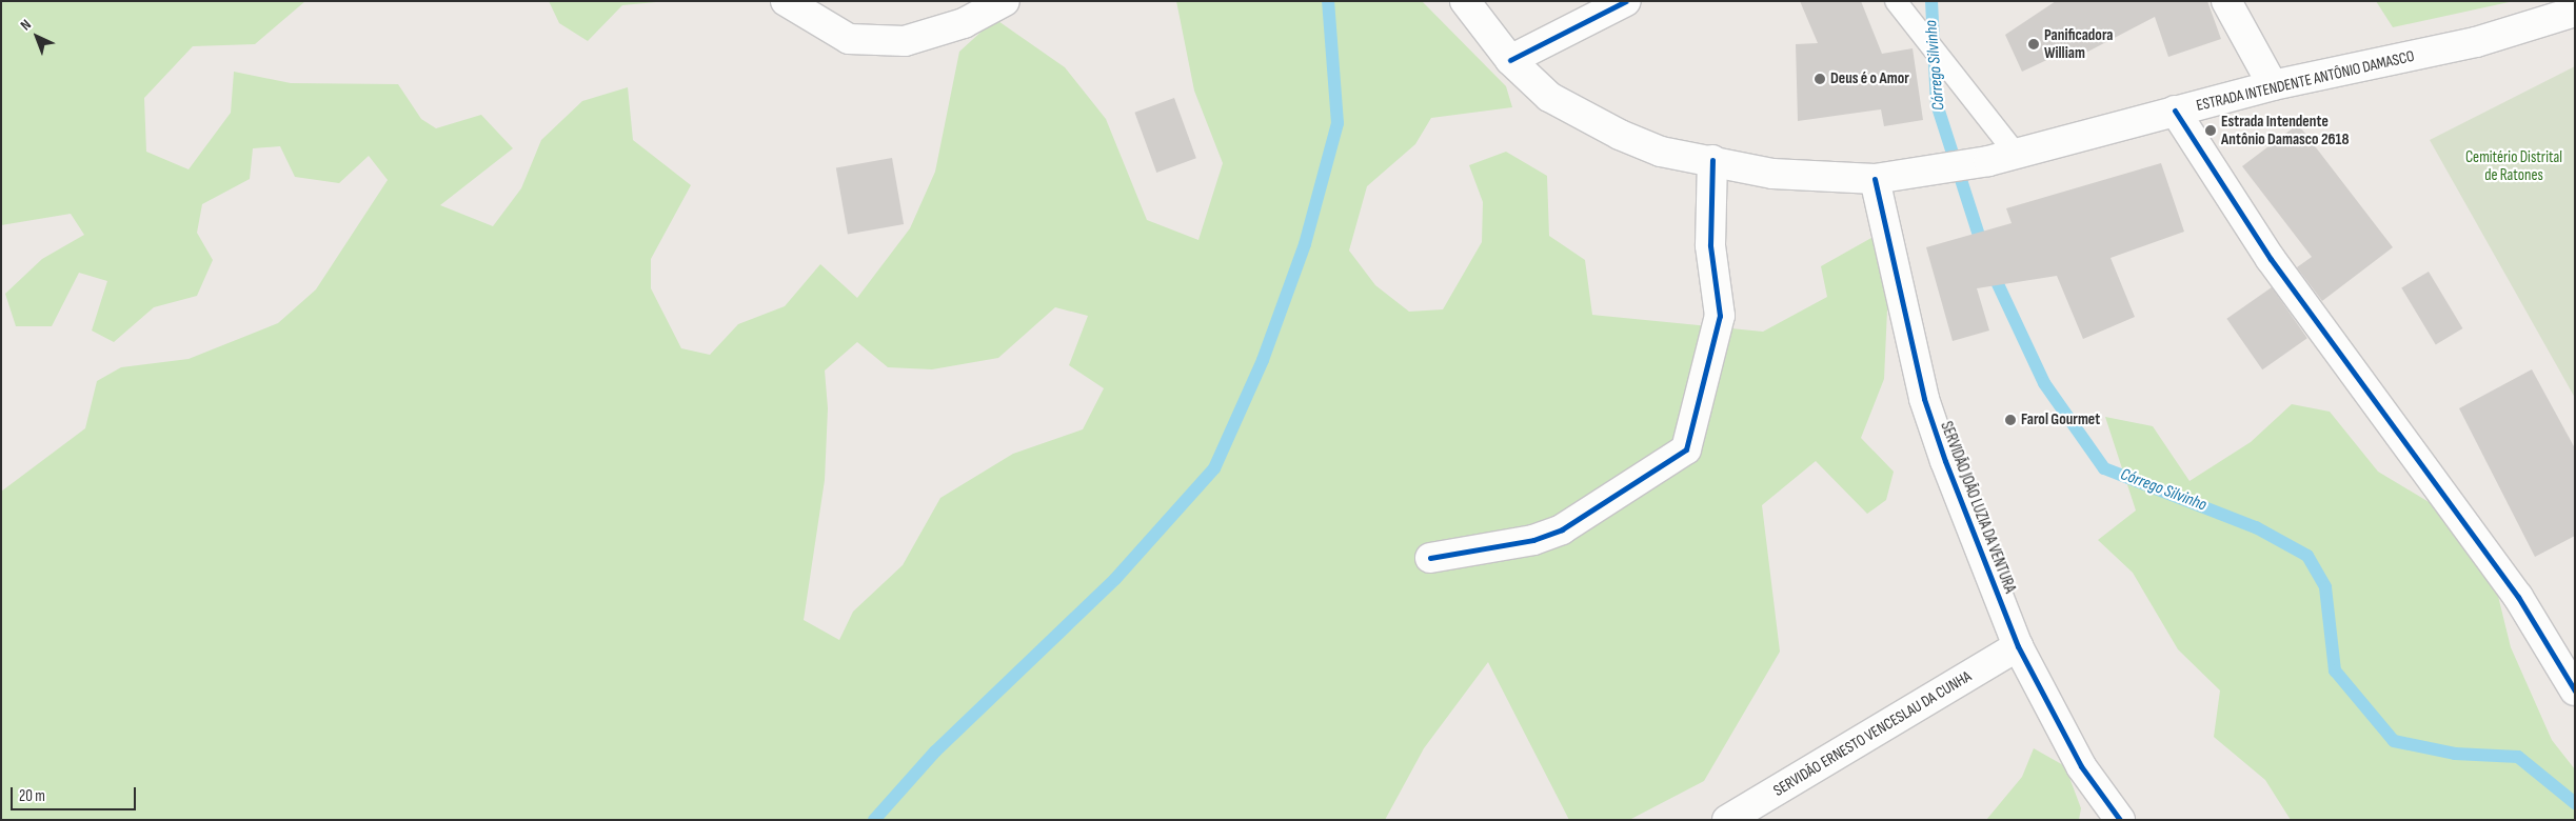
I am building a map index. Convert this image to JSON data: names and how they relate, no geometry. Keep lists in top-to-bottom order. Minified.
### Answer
{"streets":{"street":["ESTRADA INTENDENTE ANTÔNIO DAMASCO","SERVIDÃO JOÃO LUZIA DA VENTURA","SERVIDÃO ERNESTO VENCESLAU DA CUNHA"]},"crossings":[["ESTRADA INTENDENTE ANTÔNIO DAMASCO","SERVIDÃO JOÃO LUZIA DA VENTURA"],["SERVIDÃO JOÃO LUZIA DA VENTURA","SERVIDÃO ERNESTO VENCESLAU DA CUNHA"]],"water":["Córrego Silvinho"],"parks":["Cemitério Distrital de Ratones"],"places":["Panificadora William","Deus é o Amor","Estrada Intendente Antônio Damasco 2618","Farol Gourmet"],"scale_bar":"20 m","north":"top left"}
